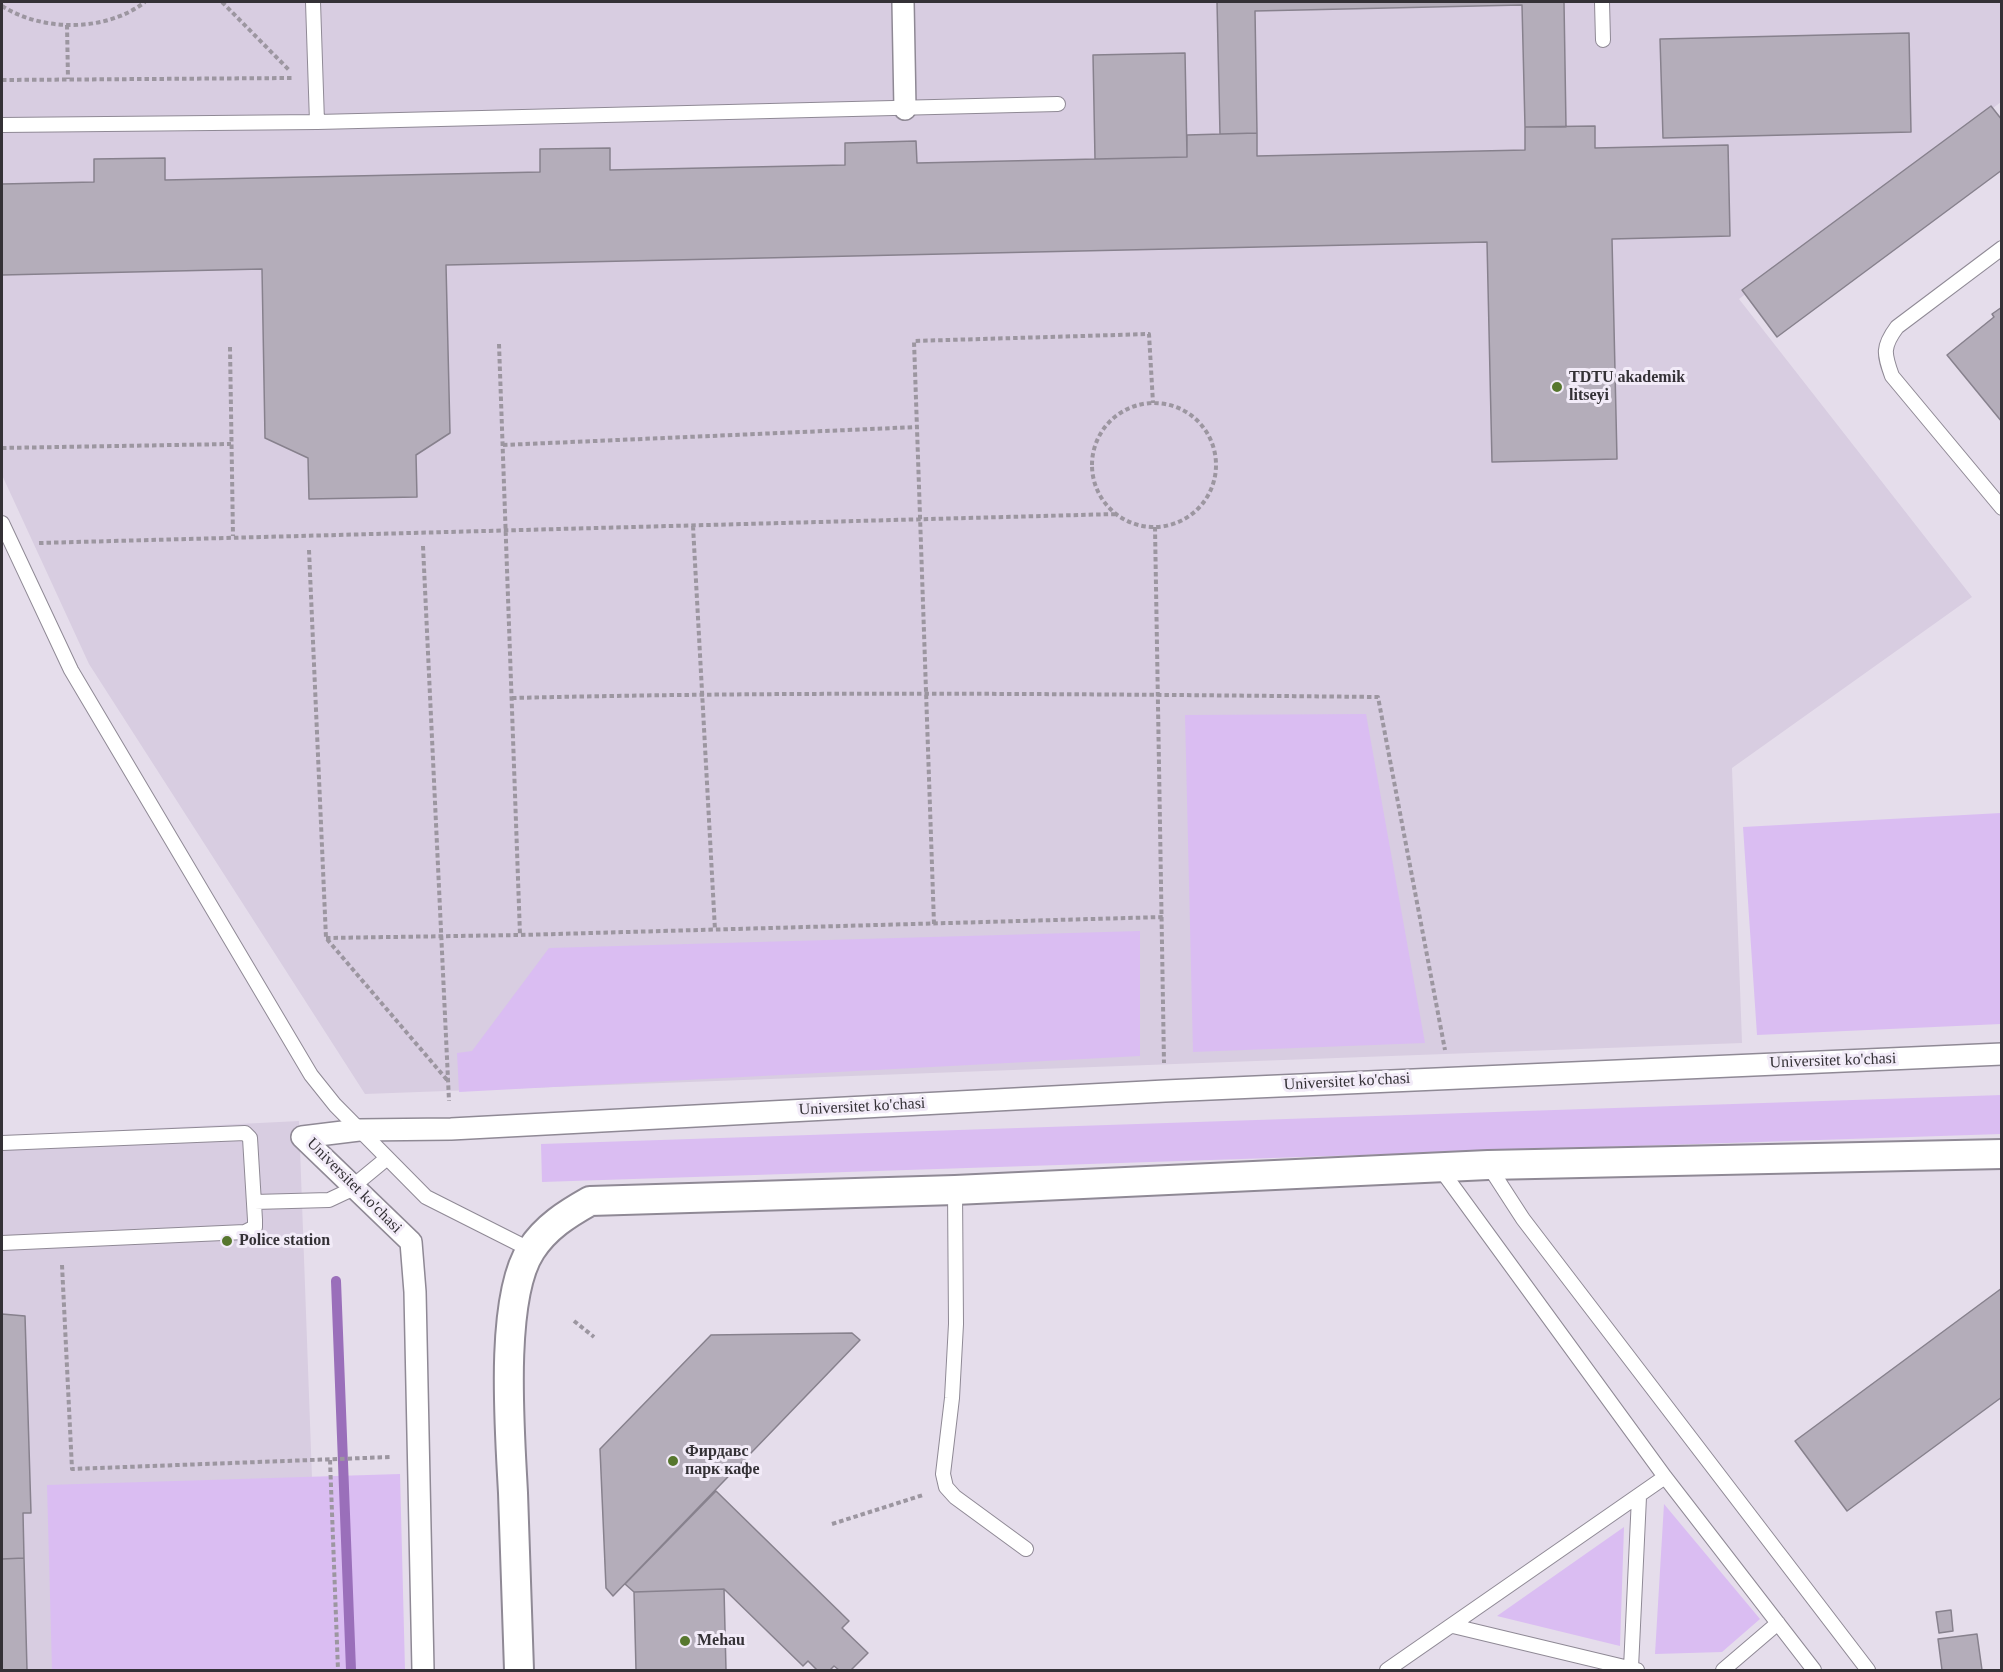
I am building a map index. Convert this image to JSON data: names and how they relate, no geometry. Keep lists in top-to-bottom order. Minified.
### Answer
{"streets":{"street":["Universitet ko'chasi"]},"places":["TDTU akademik litseyi","Police station","Фирдавс парк кафе","Mehau"]}
